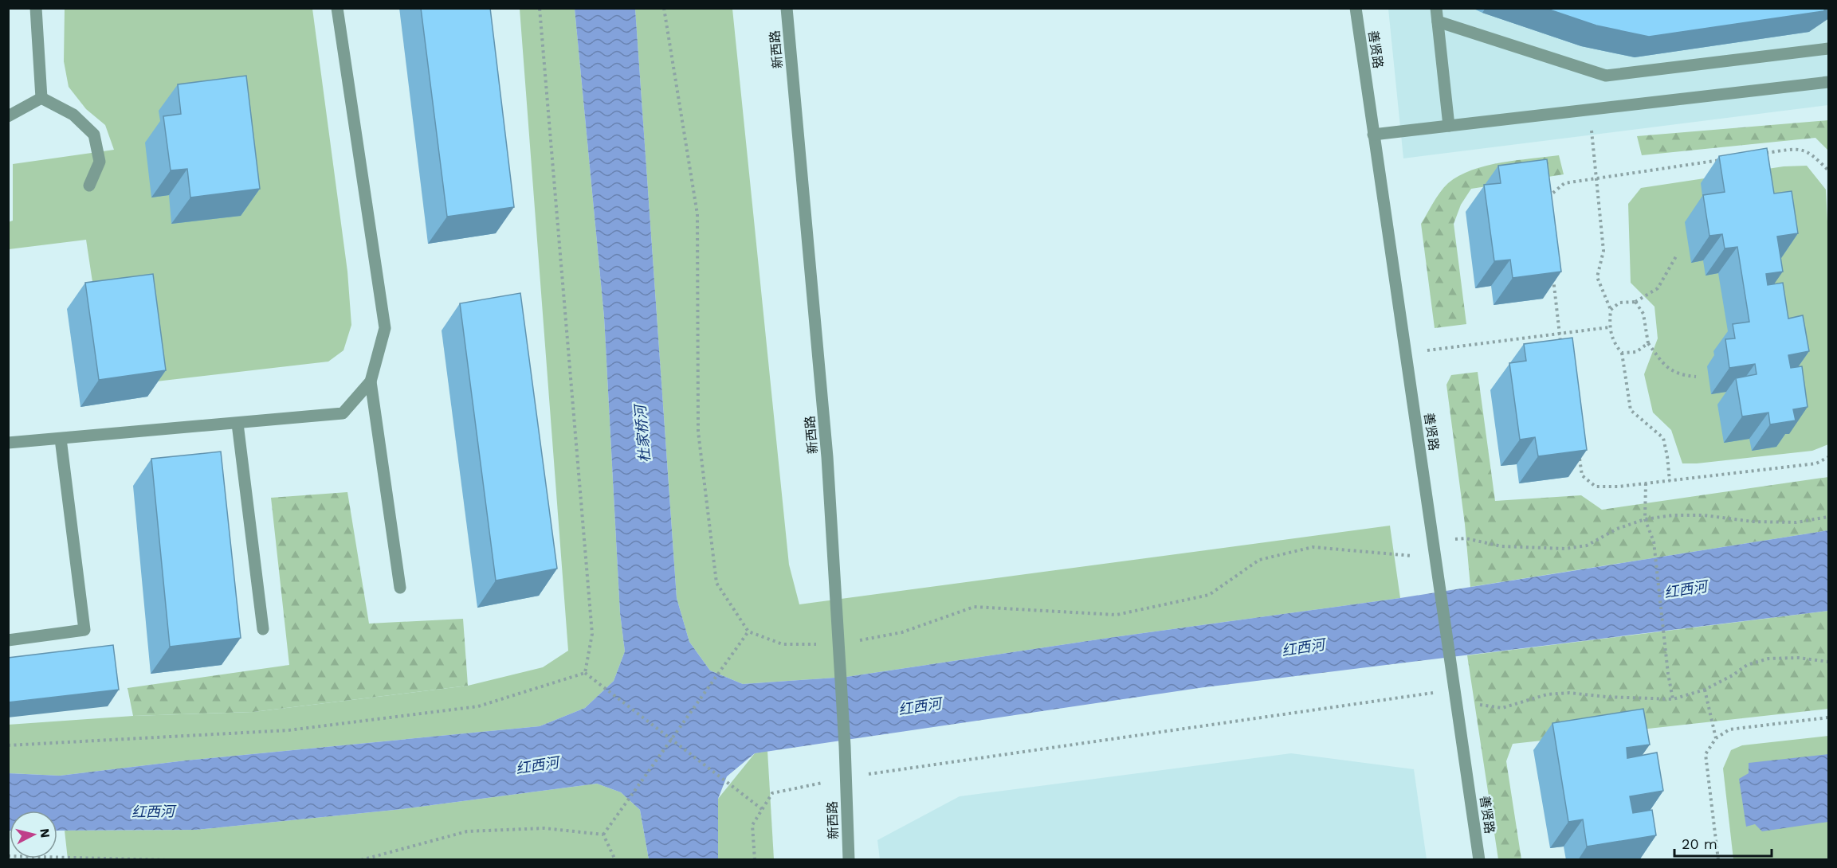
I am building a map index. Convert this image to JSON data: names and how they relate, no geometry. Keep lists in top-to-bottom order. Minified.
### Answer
{"streets":{"street":["新西路","善贤路"]},"water":["杜家桥河","红西河"],"scale_bar":"20 m","north":"right"}
